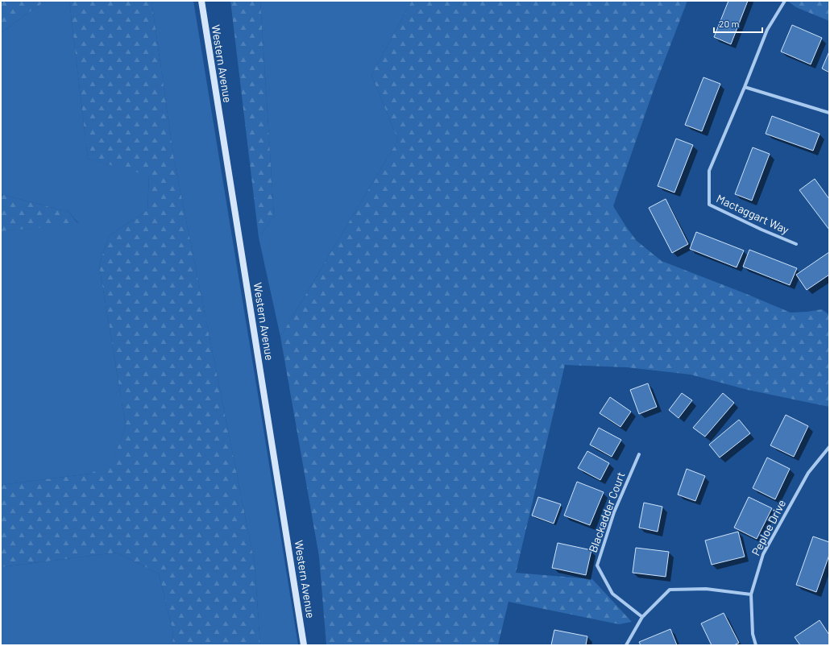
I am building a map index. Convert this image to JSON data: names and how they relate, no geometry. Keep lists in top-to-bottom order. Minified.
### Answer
{"streets":{"main road":["Western Avenue"],"street":["Mactaggart Way","Blackadder Court","Peploe Drive"]},"scale_bar":"20 m"}
